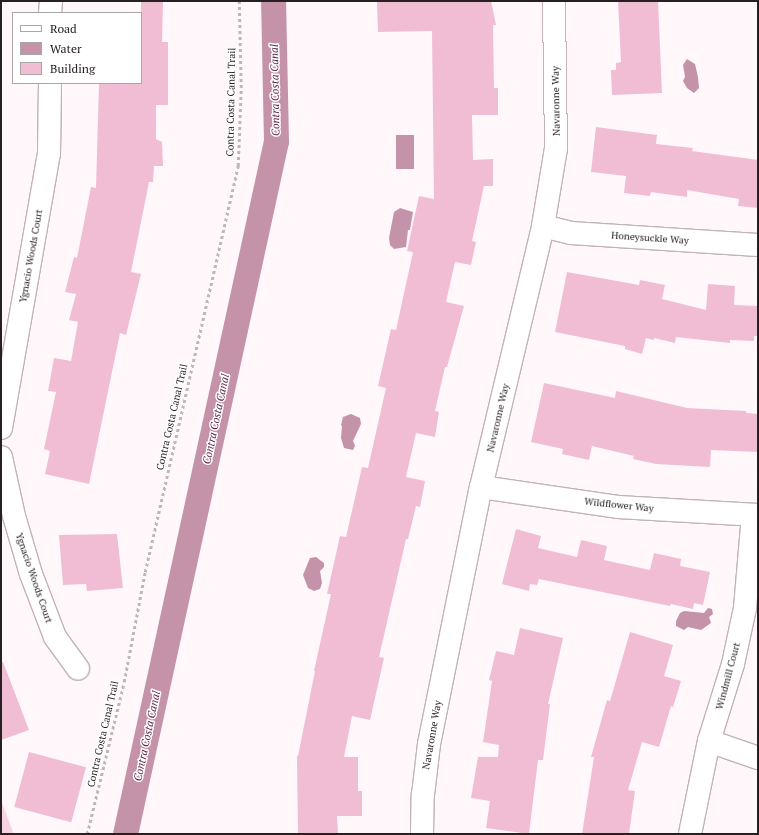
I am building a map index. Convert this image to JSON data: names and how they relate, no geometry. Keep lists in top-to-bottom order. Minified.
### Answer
{"streets":{"street":["Navaronne Way","Honeysuckle Way","Ygnacio Woods Court","Wildflower Way","Windmill Court"],"path":["Contra Costa Canal Trail"]},"crossings":[["Navaronne Way","Honeysuckle Way"],["Navaronne Way","Wildflower Way"],["Wildflower Way","Windmill Court"]],"water":["Contra Costa Canal"],"legend":["Road","Water","Building"]}
